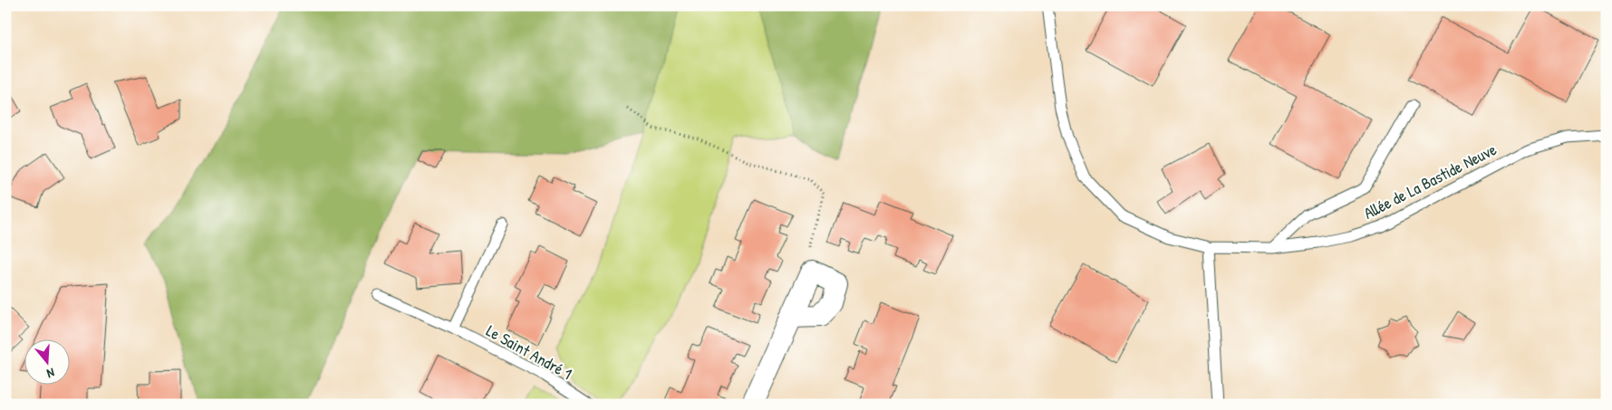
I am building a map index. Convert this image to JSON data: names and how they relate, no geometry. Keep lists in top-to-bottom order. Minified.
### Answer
{"streets":{"lane":["Allée de La Bastide Neuve","Le Saint André 1"]},"north":"bottom"}
